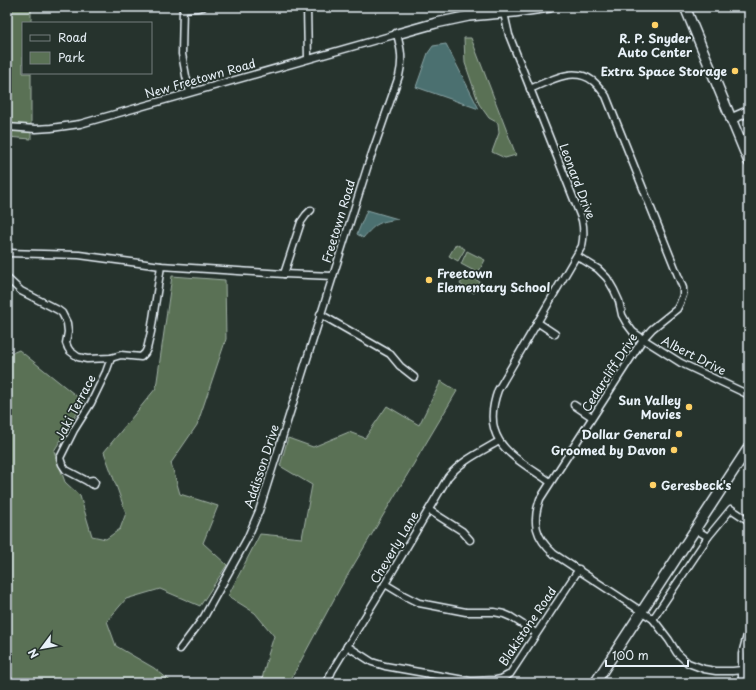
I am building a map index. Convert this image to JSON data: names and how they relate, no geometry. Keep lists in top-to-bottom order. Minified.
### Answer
{"streets":{"street":["New Freetown Road","Leonard Drive","Freetown Road","Albert Drive","Cedarcliff Drive","Jaki Terrace","Addisson Drive","Cheverly Lane","Blakistone Road"]},"crossings":[["New Freetown Road","Freetown Road"],["Leonard Drive","Albert Drive"],["Leonard Drive","Cedarcliff Drive"],["Leonard Drive","Cheverly Lane"],["Freetown Road","Addisson Drive"],["Albert Drive","Cedarcliff Drive"],["Cedarcliff Drive","Blakistone Road"],["Cheverly Lane","Blakistone Road"]],"places":["R. P. Snyder Auto Center","Extra Space Storage","Freetown Elementary School","Sun Valley Movies","Dollar General","Groomed by Davon","Geresbeck's"],"legend":["Road","Park"],"scale_bar":"100 m","north":"bottom left"}
